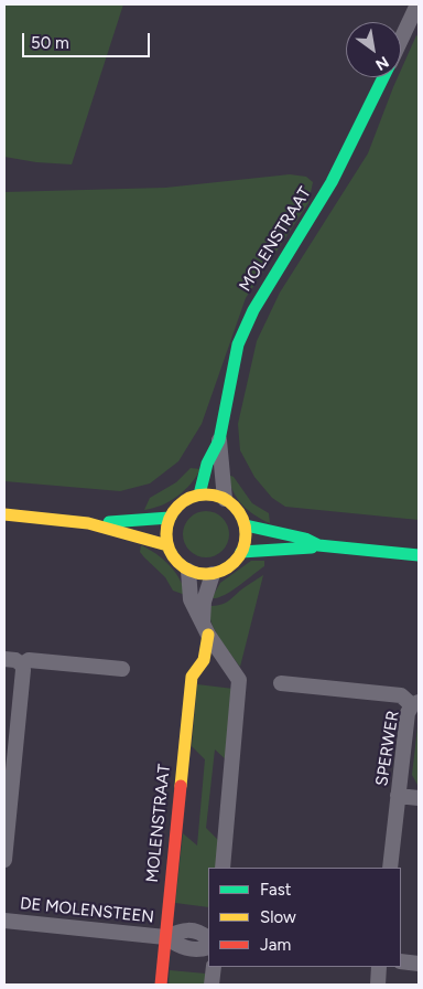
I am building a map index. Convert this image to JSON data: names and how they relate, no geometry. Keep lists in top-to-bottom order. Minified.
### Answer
{"streets":{"street":["MOLENSTRAAT","SPERWER","DE MOLENSTEEN"]},"crossings":[["MOLENSTRAAT","DE MOLENSTEEN"]],"legend":["Fast","Slow","Jam"],"scale_bar":"50 m","north":"bottom right"}
